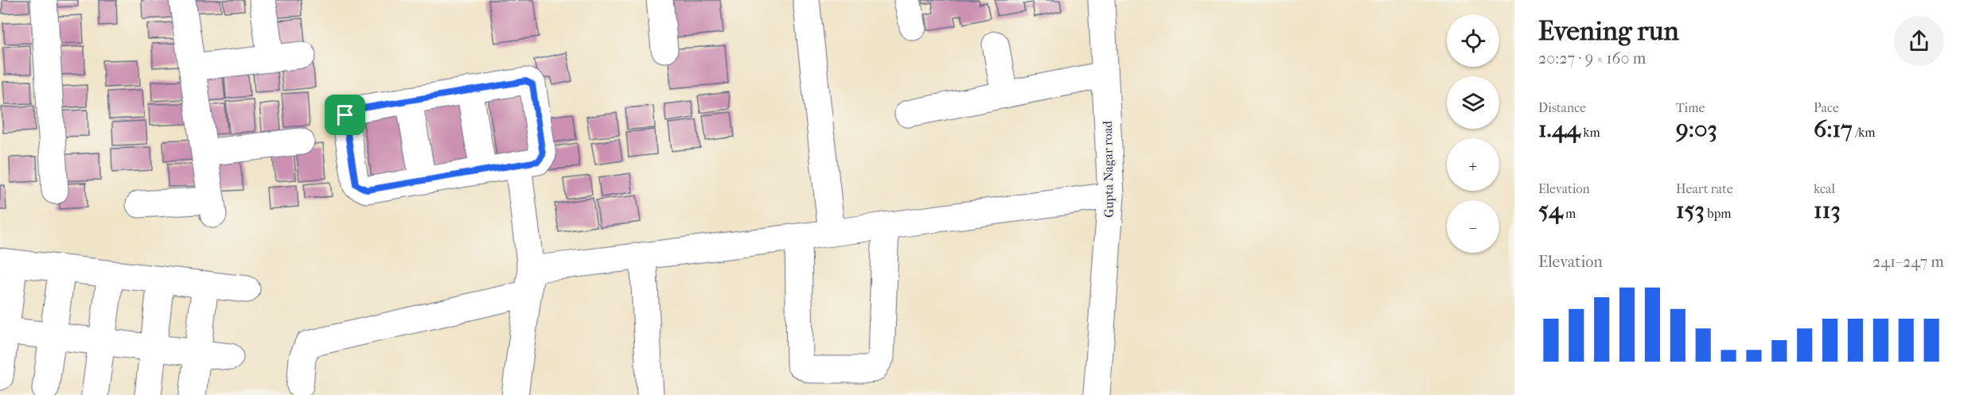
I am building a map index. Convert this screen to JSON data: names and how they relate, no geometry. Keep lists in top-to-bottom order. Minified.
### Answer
{"streets":{"street":["Gupta Nagar road"]},"page":{"heading":["Evening run","20:27 · 9 × 160 m"],"map_buttons":["+","−"],"stats":[["Distance","1.44 km"],["Time","9:03"],["Pace","6:17 /km"],["Elevation","54 m"],["Heart rate","153 bpm"],["kcal","113"]],"chart":["Elevation","241–247 m"]}}
